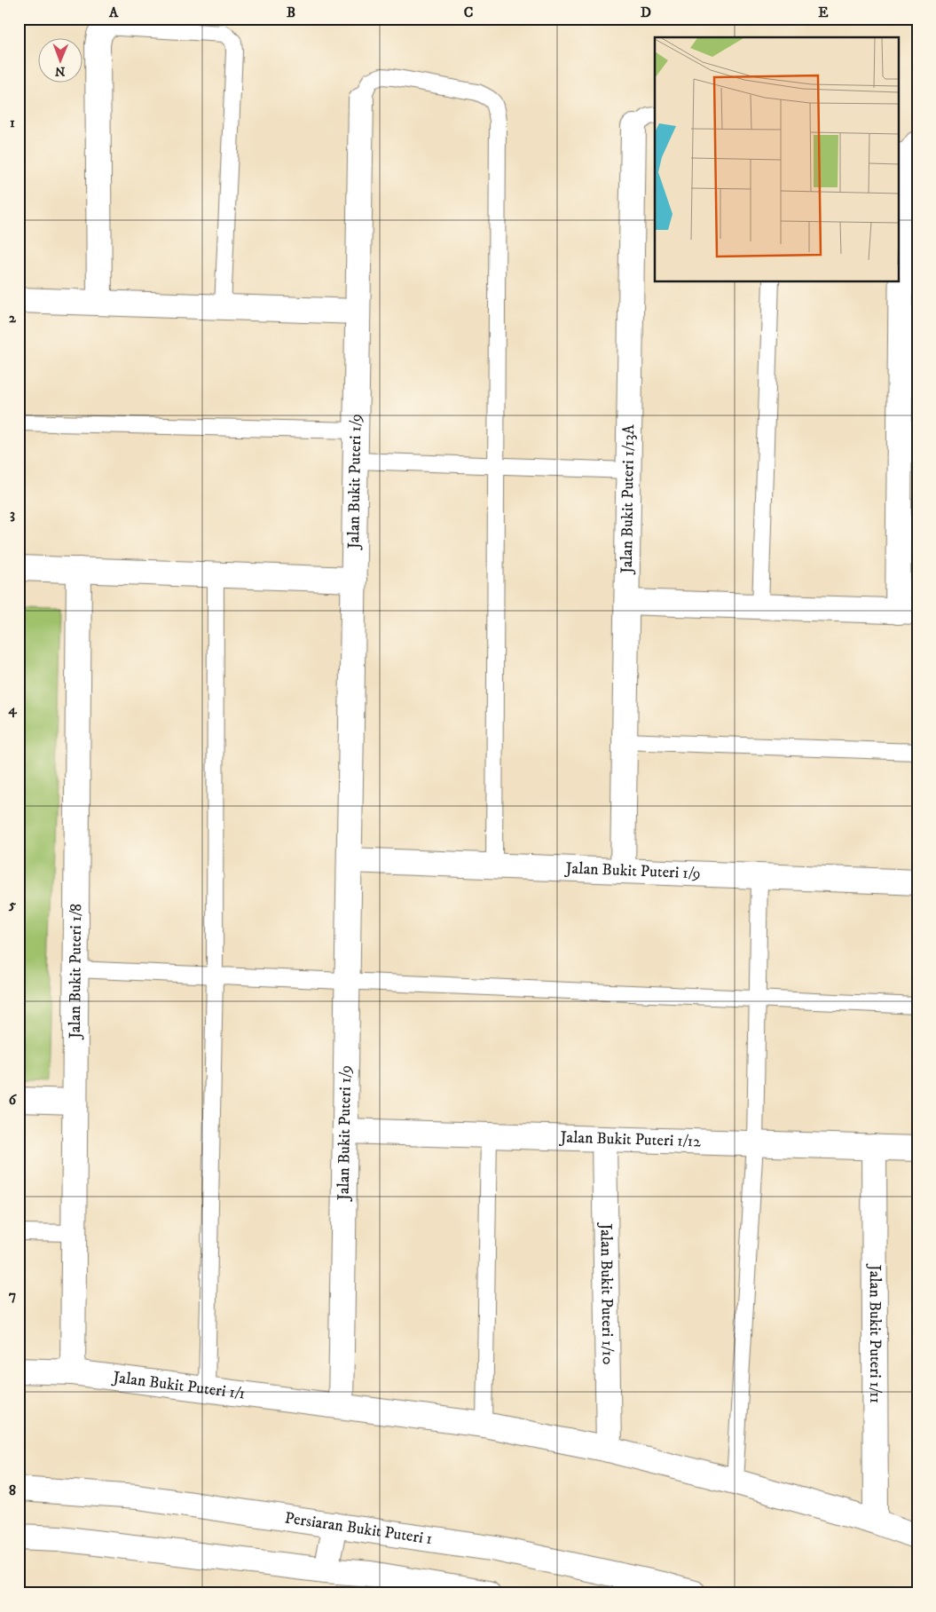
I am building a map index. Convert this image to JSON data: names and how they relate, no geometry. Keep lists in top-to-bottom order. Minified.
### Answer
{"streets":{"street":["Jalan Bukit Puteri 1/9","Jalan Bukit Puteri 1/13A","Jalan Bukit Puteri 1/8","Jalan Bukit Puteri 1/12","Jalan Bukit Puteri 1/10","Jalan Bukit Puteri 1/11","Jalan Bukit Puteri 1/1","Persiaran Bukit Puteri 1"]},"crossings":[["Jalan Bukit Puteri 1/9","Jalan Bukit Puteri 1/13A"],["Jalan Bukit Puteri 1/9","Jalan Bukit Puteri 1/12"],["Jalan Bukit Puteri 1/9","Jalan Bukit Puteri 1/1"],["Jalan Bukit Puteri 1/8","Jalan Bukit Puteri 1/1"],["Jalan Bukit Puteri 1/12","Jalan Bukit Puteri 1/10"],["Jalan Bukit Puteri 1/12","Jalan Bukit Puteri 1/11"],["Jalan Bukit Puteri 1/10","Jalan Bukit Puteri 1/1"],["Jalan Bukit Puteri 1/11","Jalan Bukit Puteri 1/1"]],"north":"bottom","grid":{"columns":["A","B","C","D","E"],"rows":["1","2","3","4","5","6","7","8"]}}
